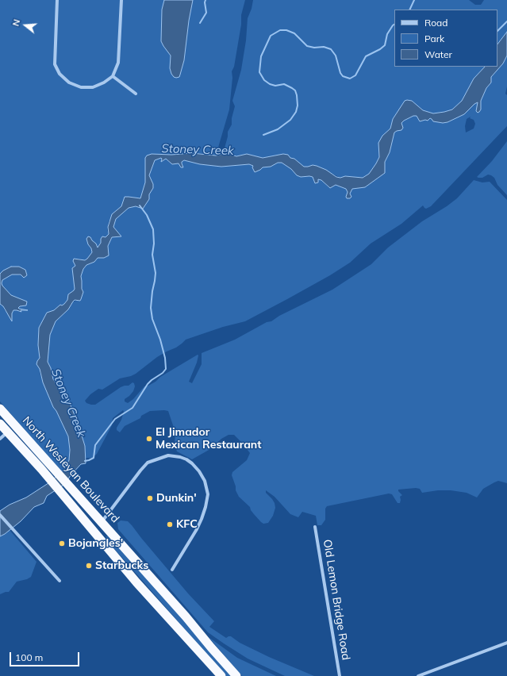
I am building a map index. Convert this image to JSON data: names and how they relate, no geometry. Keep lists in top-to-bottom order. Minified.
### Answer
{"streets":{"highway":["North Wesleyan Boulevard"],"street":["Old Lemon Bridge Road"]},"water":["Stoney Creek"],"places":["El Jimador Mexican Restaurant","Dunkin'","KFC","Bojangles'","Starbucks"],"legend":["Road","Park","Water"],"scale_bar":"100 m","north":"left"}
